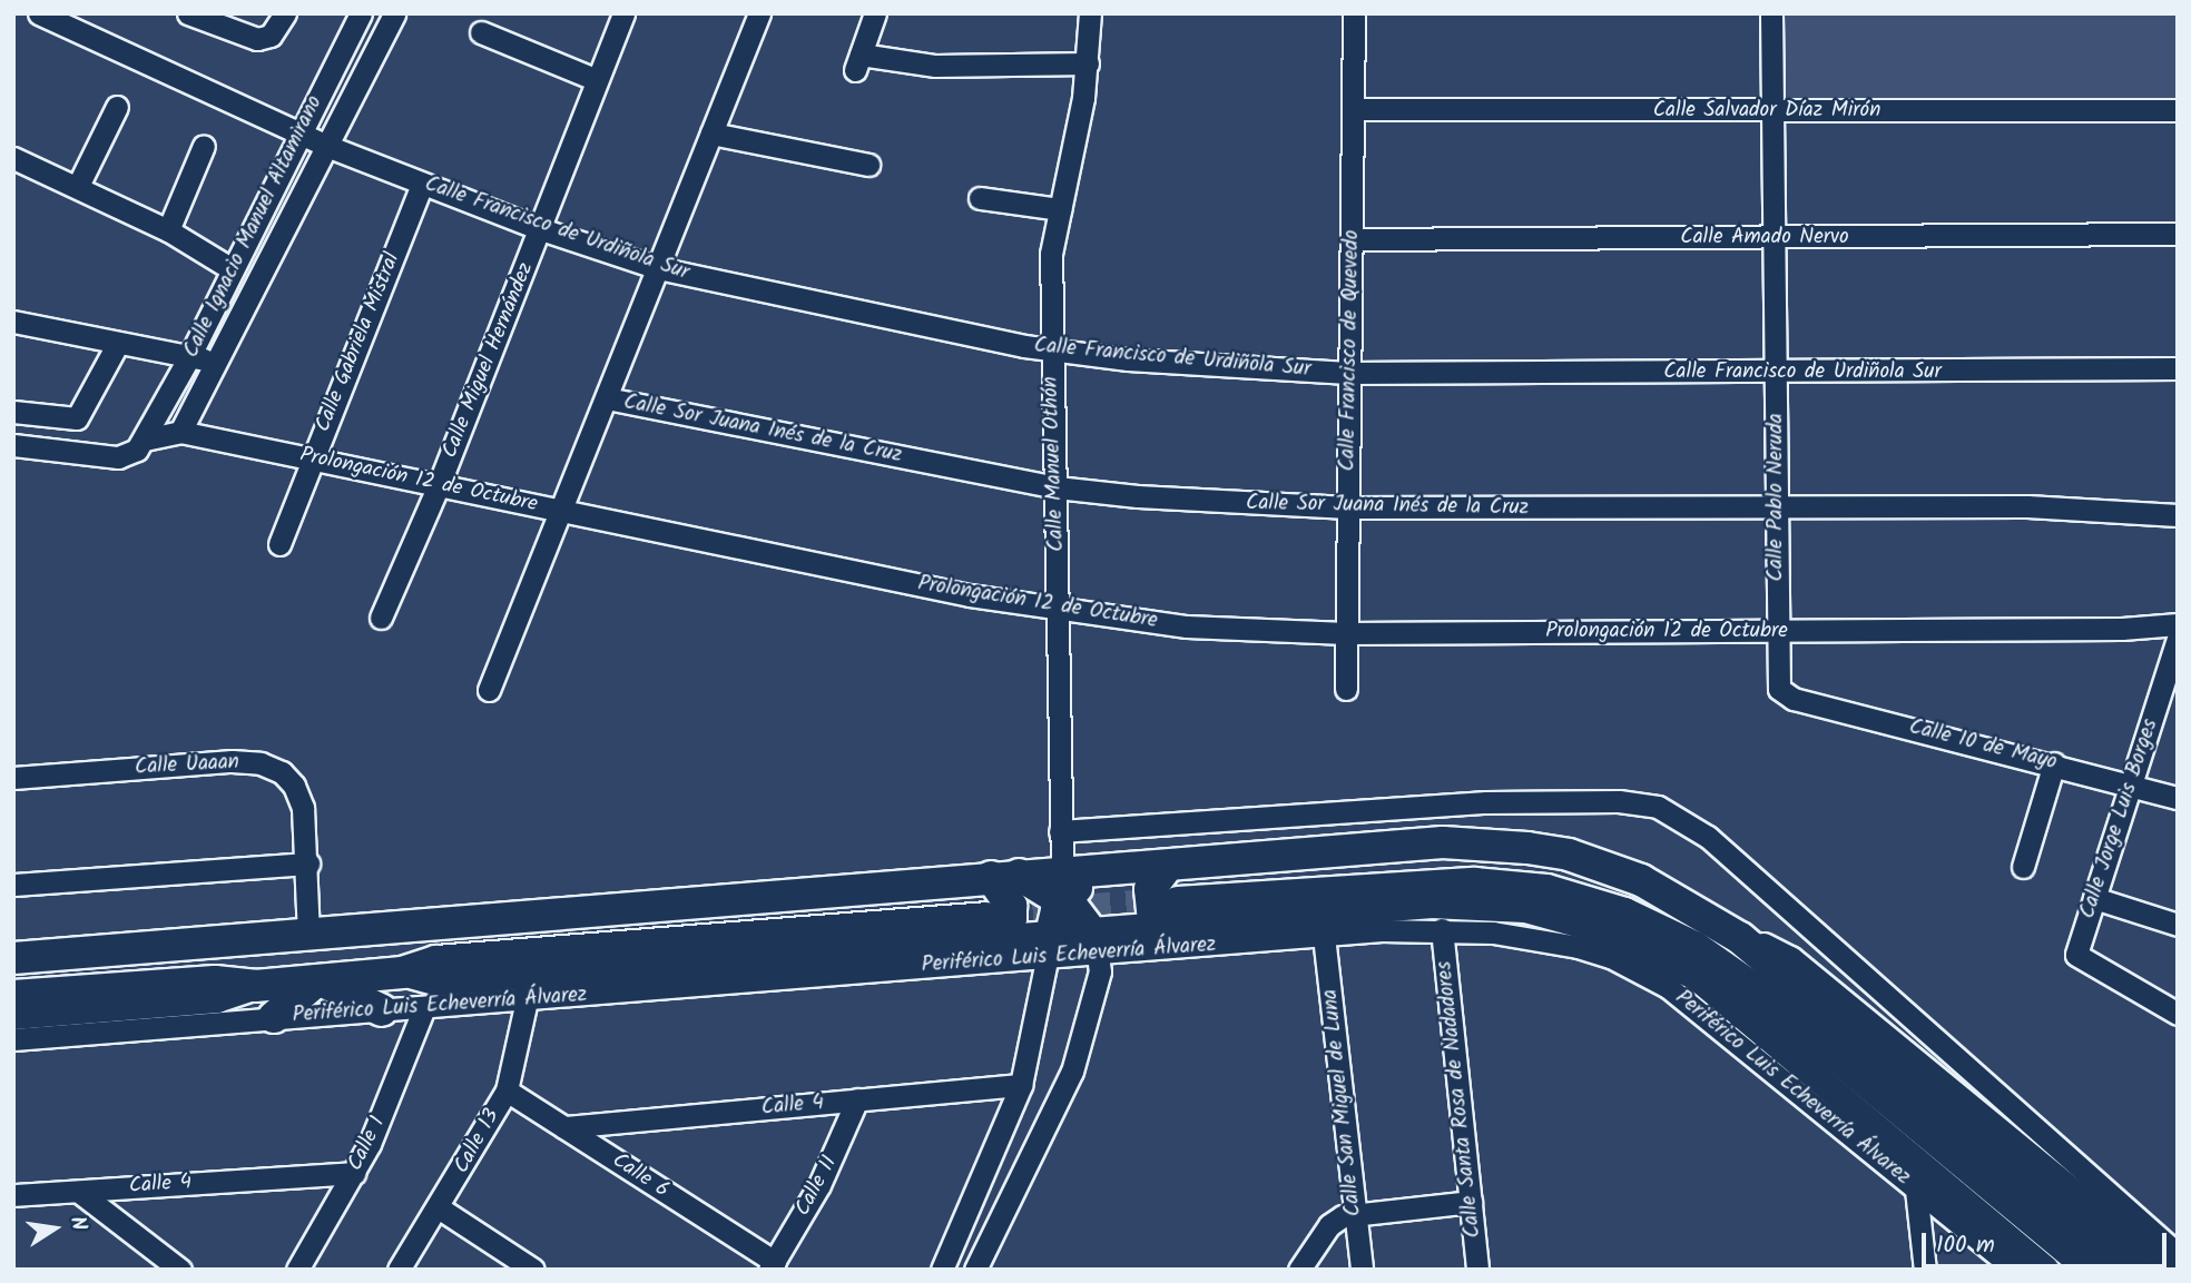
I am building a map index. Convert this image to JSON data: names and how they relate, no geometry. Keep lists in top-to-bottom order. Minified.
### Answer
{"streets":{"highway":["Periférico Luis Echeverría Álvarez"],"street":["Calle Salvador Díaz Mirón","Calle Ignacio Manuel Altamirano","Calle Francisco de Urdiñola Sur","Calle Amado Nervo","Calle Gabriela Mistral","Calle Francisco de Quevedo","Calle Miguel Hernández","Calle Sor Juana Inés de la Cruz","Calle Manuel Othón","Prolongación 12 de Octubre","Calle Pablo Neruda","Calle 10 de Mayo","Calle Uaaan","Calle Jorge Luis Borges","Calle Santa Rosa de Nadadores","Calle San Miguel de Luna","Calle 4","Calle 13","Calle 1","Calle 6","Calle 11"]},"crossings":[["Calle Salvador Díaz Mirón","Calle Francisco de Quevedo"],["Calle Salvador Díaz Mirón","Calle Pablo Neruda"],["Calle Ignacio Manuel Altamirano","Calle Francisco de Urdiñola Sur"],["Calle Ignacio Manuel Altamirano","Prolongación 12 de Octubre"],["Calle Francisco de Urdiñola Sur","Calle Gabriela Mistral"],["Calle Francisco de Urdiñola Sur","Calle Francisco de Quevedo"],["Calle Francisco de Urdiñola Sur","Calle Miguel Hernández"],["Calle Francisco de Urdiñola Sur","Calle Manuel Othón"],["Calle Francisco de Urdiñola Sur","Calle Pablo Neruda"],["Calle Amado Nervo","Calle Francisco de Quevedo"],["Calle Amado Nervo","Calle Pablo Neruda"],["Calle Gabriela Mistral","Prolongación 12 de Octubre"],["Calle Francisco de Quevedo","Calle Sor Juana Inés de la Cruz"],["Calle Francisco de Quevedo","Prolongación 12 de Octubre"],["Calle Miguel Hernández","Prolongación 12 de Octubre"],["Calle Sor Juana Inés de la Cruz","Calle Manuel Othón"],["Calle Sor Juana Inés de la Cruz","Calle Pablo Neruda"],["Calle Manuel Othón","Prolongación 12 de Octubre"],["Prolongación 12 de Octubre","Calle Pablo Neruda"],["Calle Pablo Neruda","Calle 10 de Mayo"],["Calle 10 de Mayo","Calle Jorge Luis Borges"],["Periférico Luis Echeverría Álvarez","Calle Santa Rosa de Nadadores"],["Periférico Luis Echeverría Álvarez","Calle San Miguel de Luna"],["Periférico Luis Echeverría Álvarez","Calle 13"],["Periférico Luis Echeverría Álvarez","Calle 1"],["Calle 4","Calle 1"],["Calle 4","Calle 6"],["Calle 4","Calle 11"],["Calle 13","Calle 6"],["Calle 6","Calle 11"]],"scale_bar":"100 m","north":"right"}
